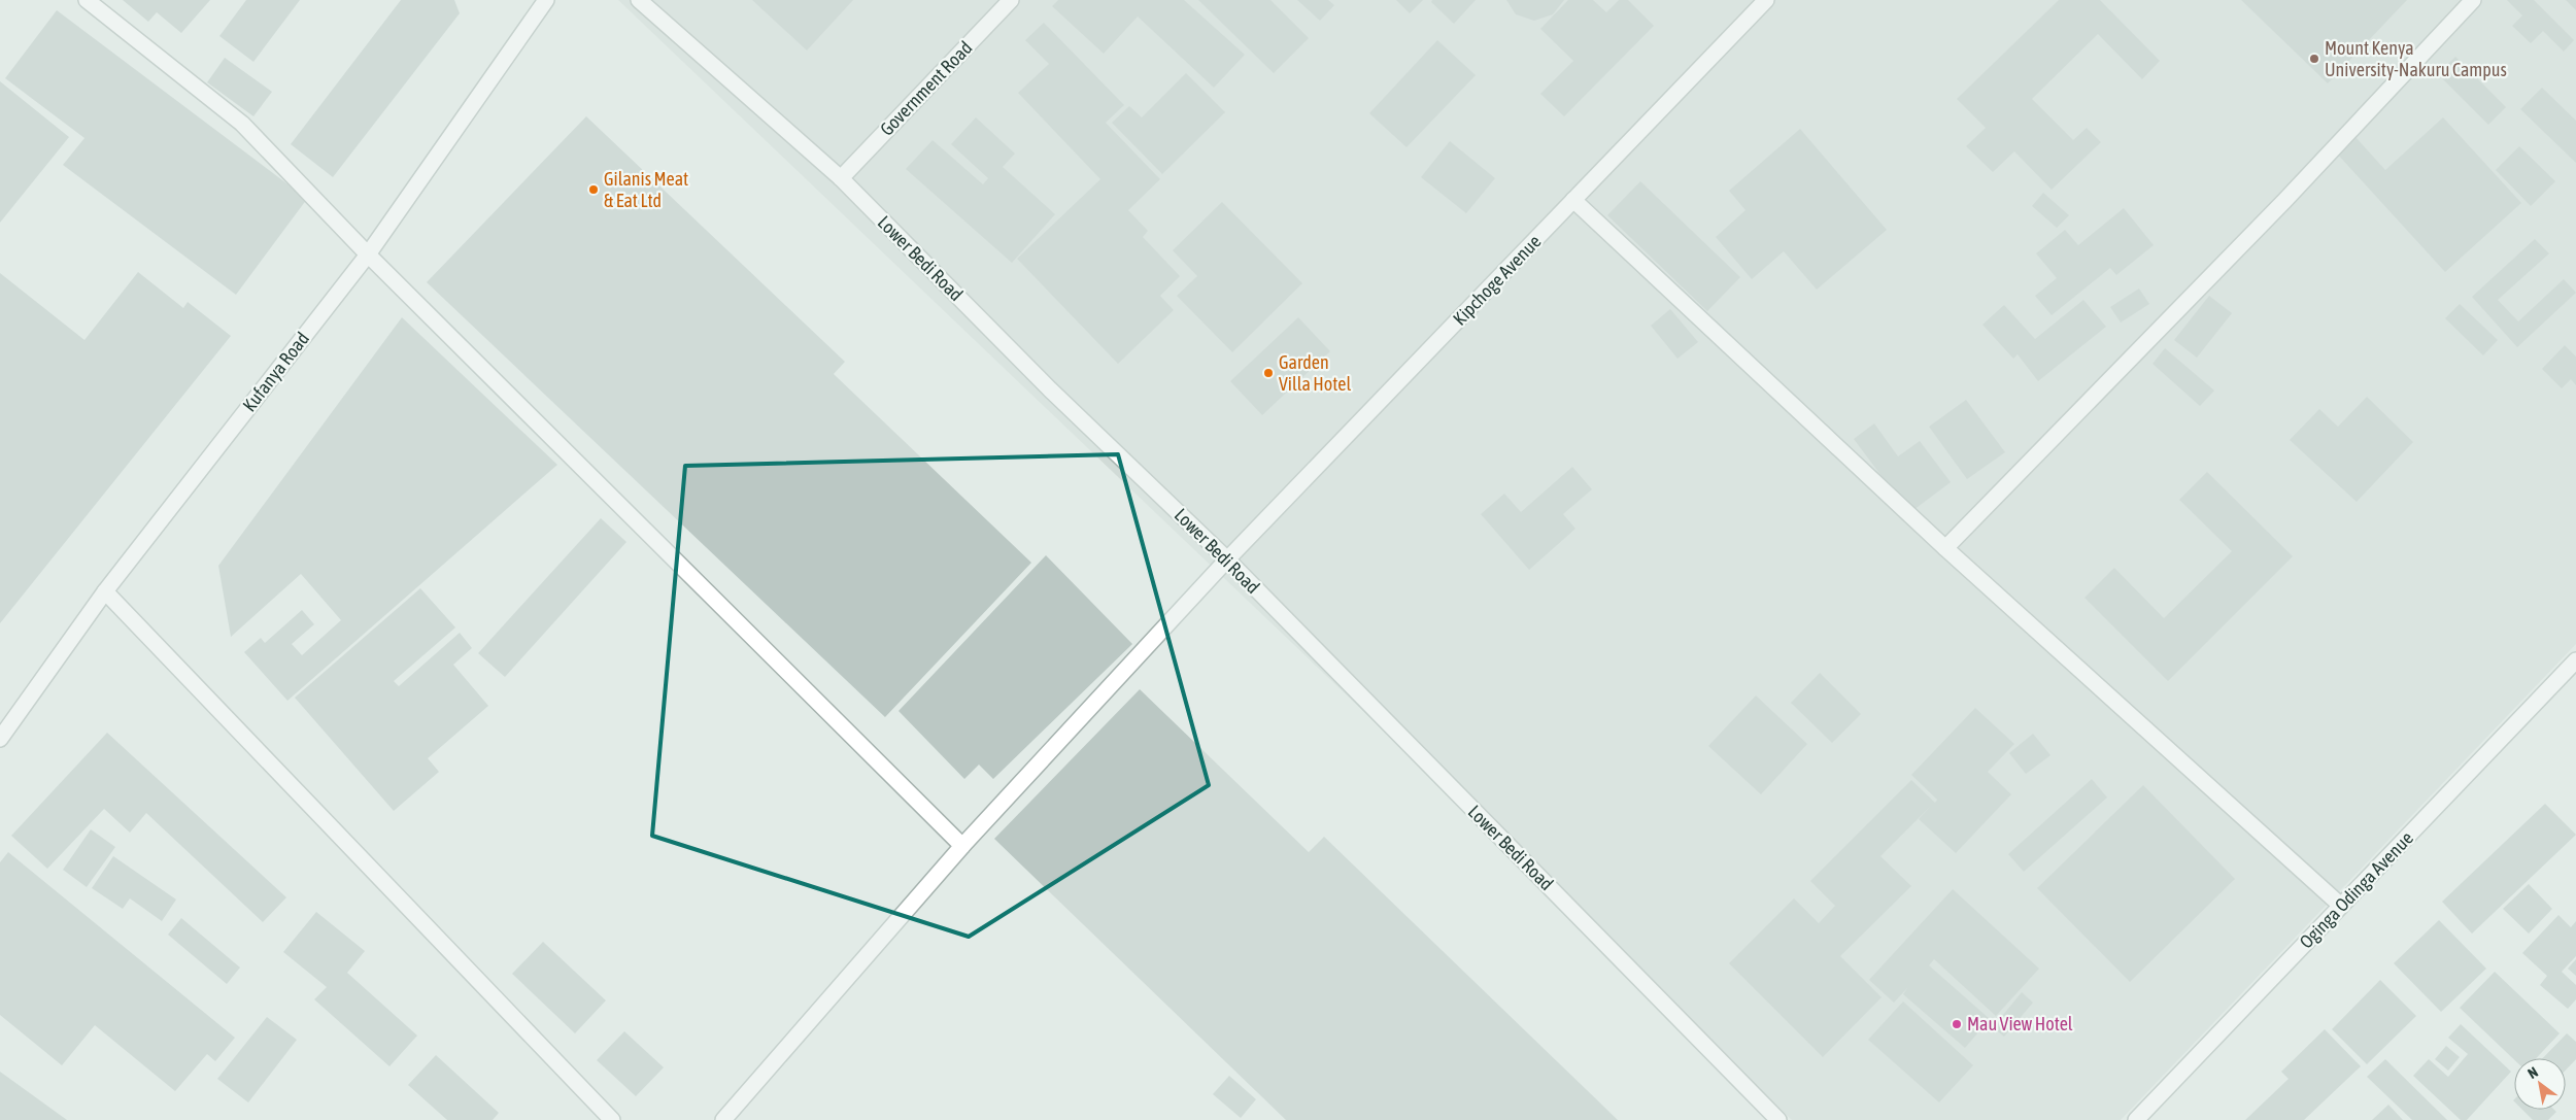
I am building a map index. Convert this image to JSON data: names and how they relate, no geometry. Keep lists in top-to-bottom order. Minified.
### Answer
{"streets":{"street":["Government Road","Lower Bedi Road","Kipchoge Avenue","Kufanya Road","Oginga Odinga Avenue"]},"crossings":[["Government Road","Lower Bedi Road"],["Lower Bedi Road","Kipchoge Avenue"]],"places":["Mount Kenya University-Nakuru Campus","Gilanis Meat & Eat Ltd","Garden Villa Hotel","Mau View Hotel"],"north":"top left"}
